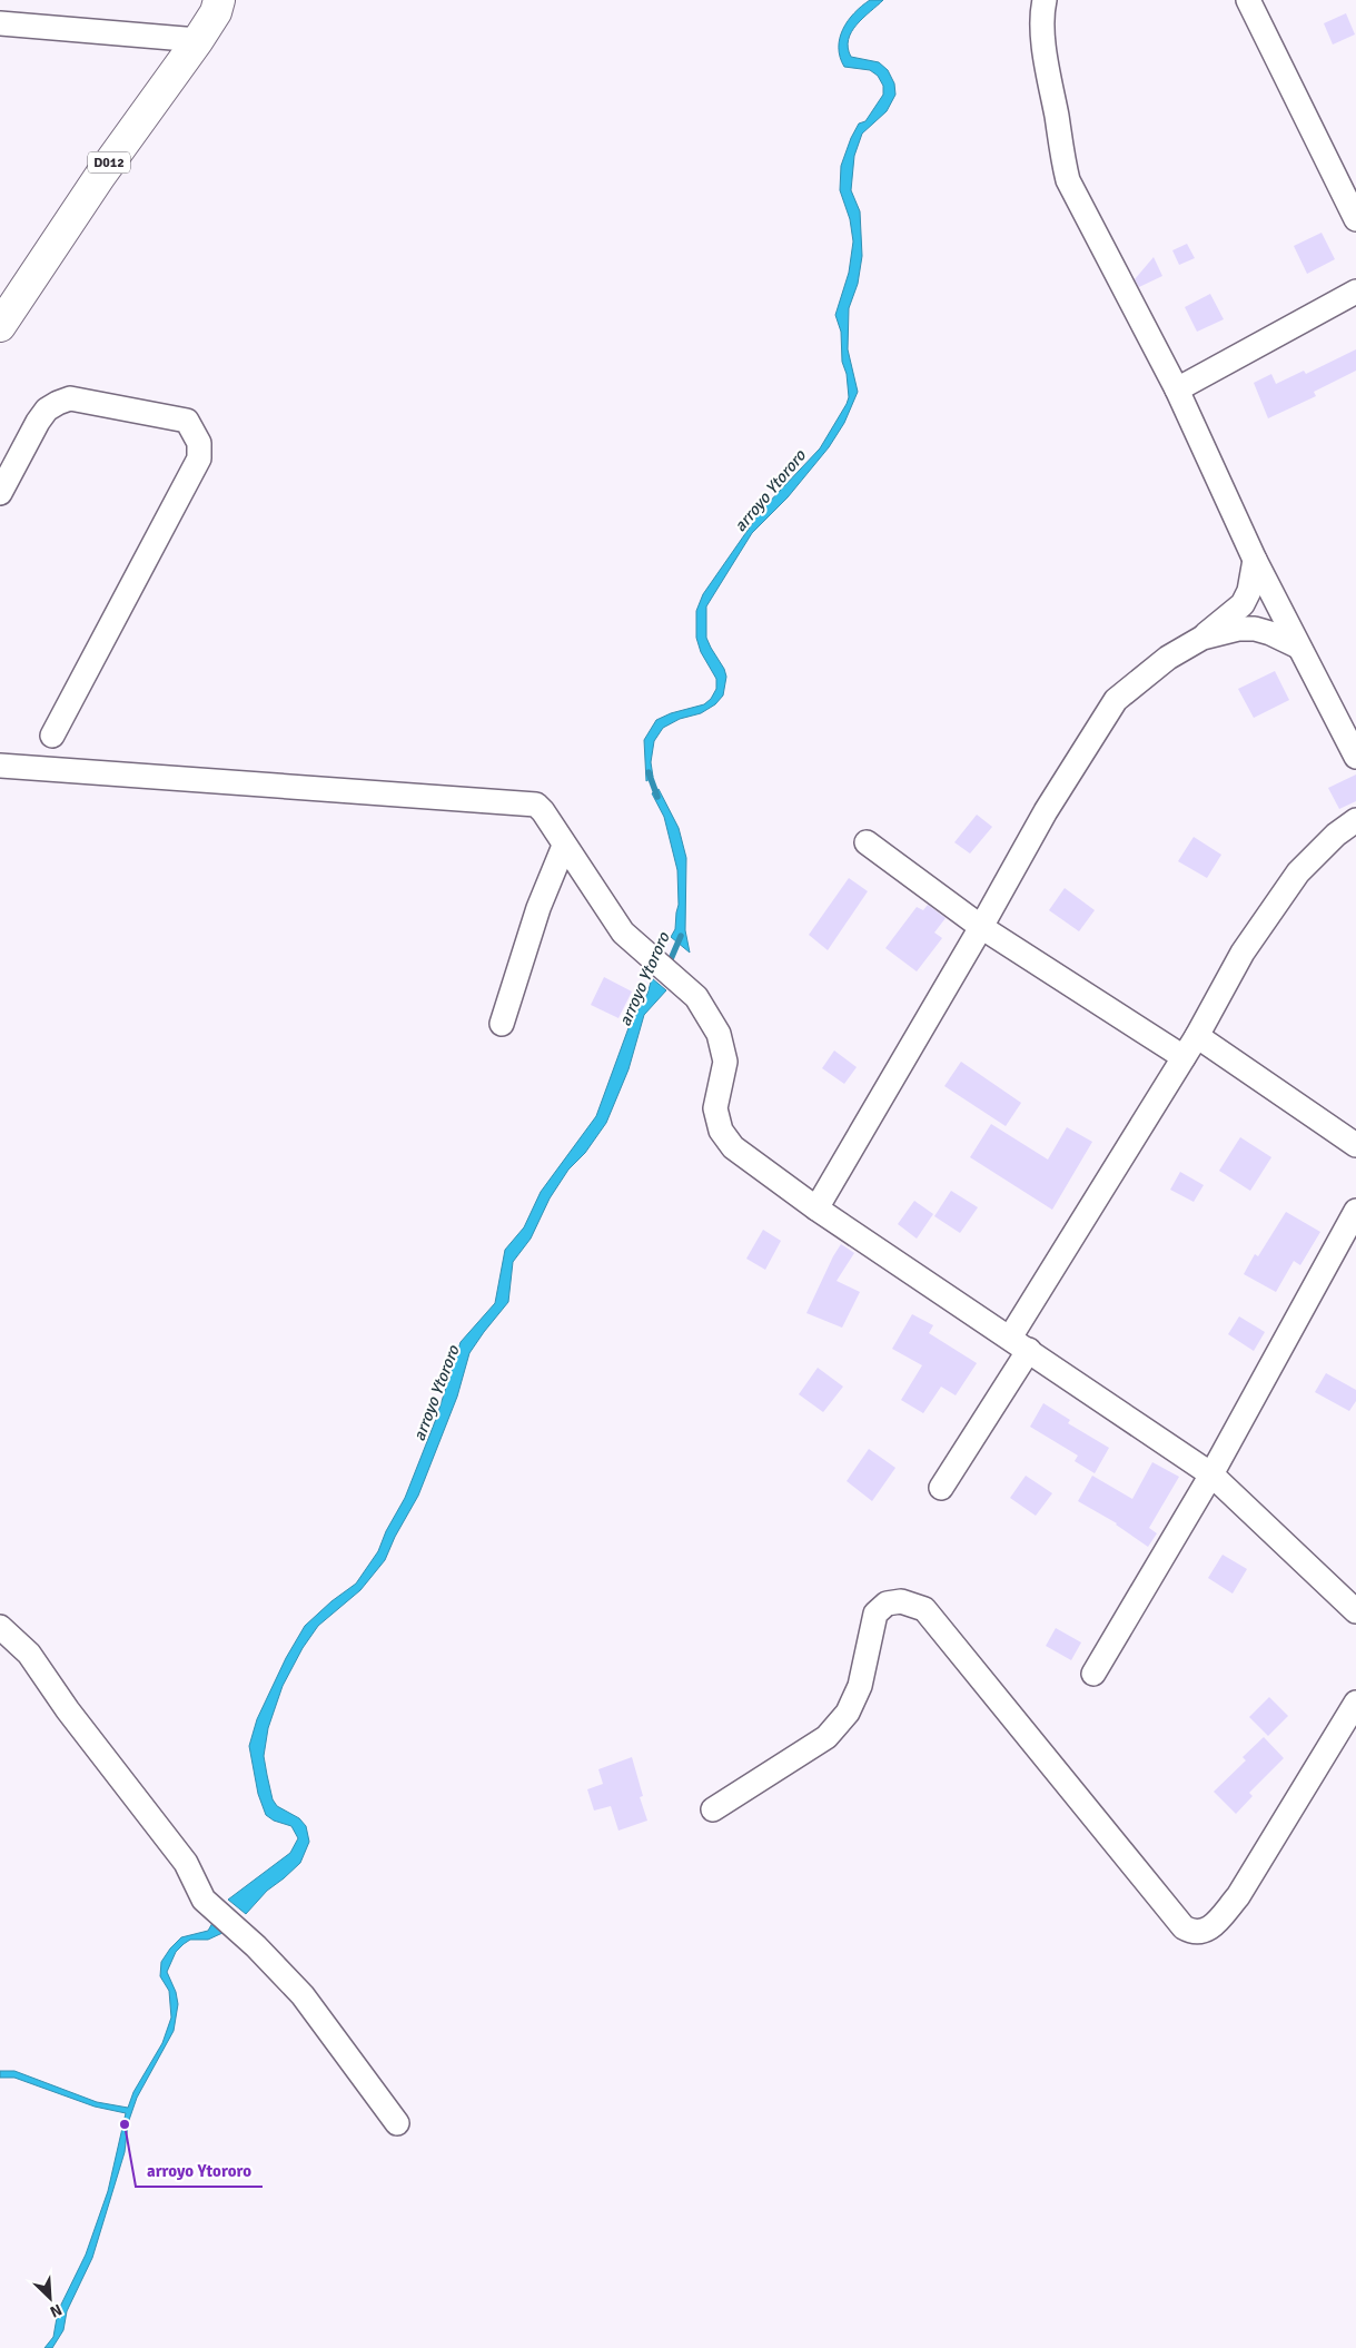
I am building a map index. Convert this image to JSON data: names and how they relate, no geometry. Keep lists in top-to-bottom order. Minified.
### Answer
{"streets":{"main road":["D012"]},"water":["arroyo Ytororo"],"places":["arroyo Ytororo"],"north":"bottom right"}
